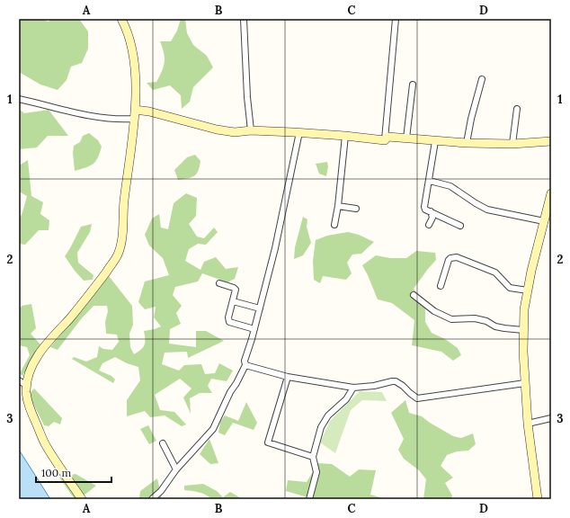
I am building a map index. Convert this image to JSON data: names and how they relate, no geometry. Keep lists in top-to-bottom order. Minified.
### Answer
{"scale_bar":"100 m","grid":{"columns":["A","B","C","D"],"rows":["1","2","3"]}}
